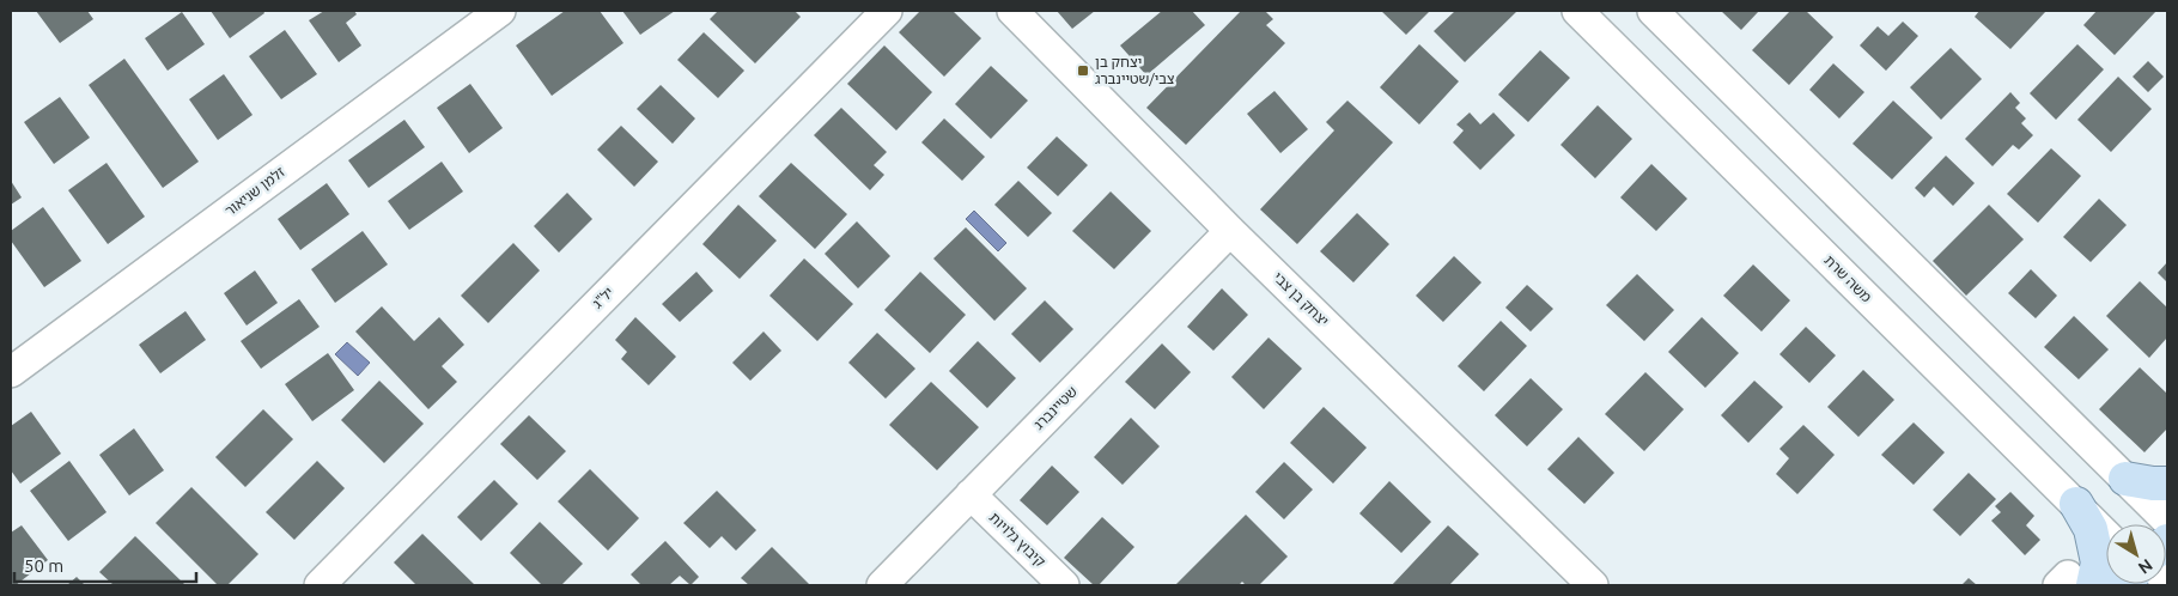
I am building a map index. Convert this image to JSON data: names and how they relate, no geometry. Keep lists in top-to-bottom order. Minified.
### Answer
{"streets":{"street":["זלמן שניאור","משה שרת","יל\"ג","יצחק בן צבי","שטיינברג","קיבוץ גלויות"]},"crossings":[["יצחק בן צבי","שטיינברג"],["שטיינברג","קיבוץ גלויות"]],"places":{"transit":["יצחק בן צבי/שטיינברג"]},"scale_bar":"50 m","north":"bottom right"}
